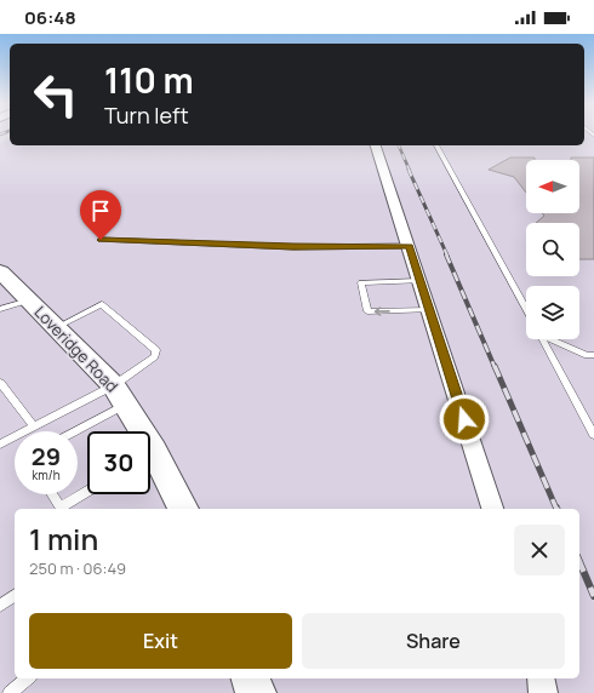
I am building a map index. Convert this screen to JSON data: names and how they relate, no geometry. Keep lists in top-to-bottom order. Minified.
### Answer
{"streets":{"main road":["Loveridge Road"]},"north":"left","page":{"status":"06:48","turn":["110 m","Turn left"],"speed":"29 km/h","limit":"30","heading":["1 min","250 m · 06:49"],"buttons":["Exit","Share"]}}
